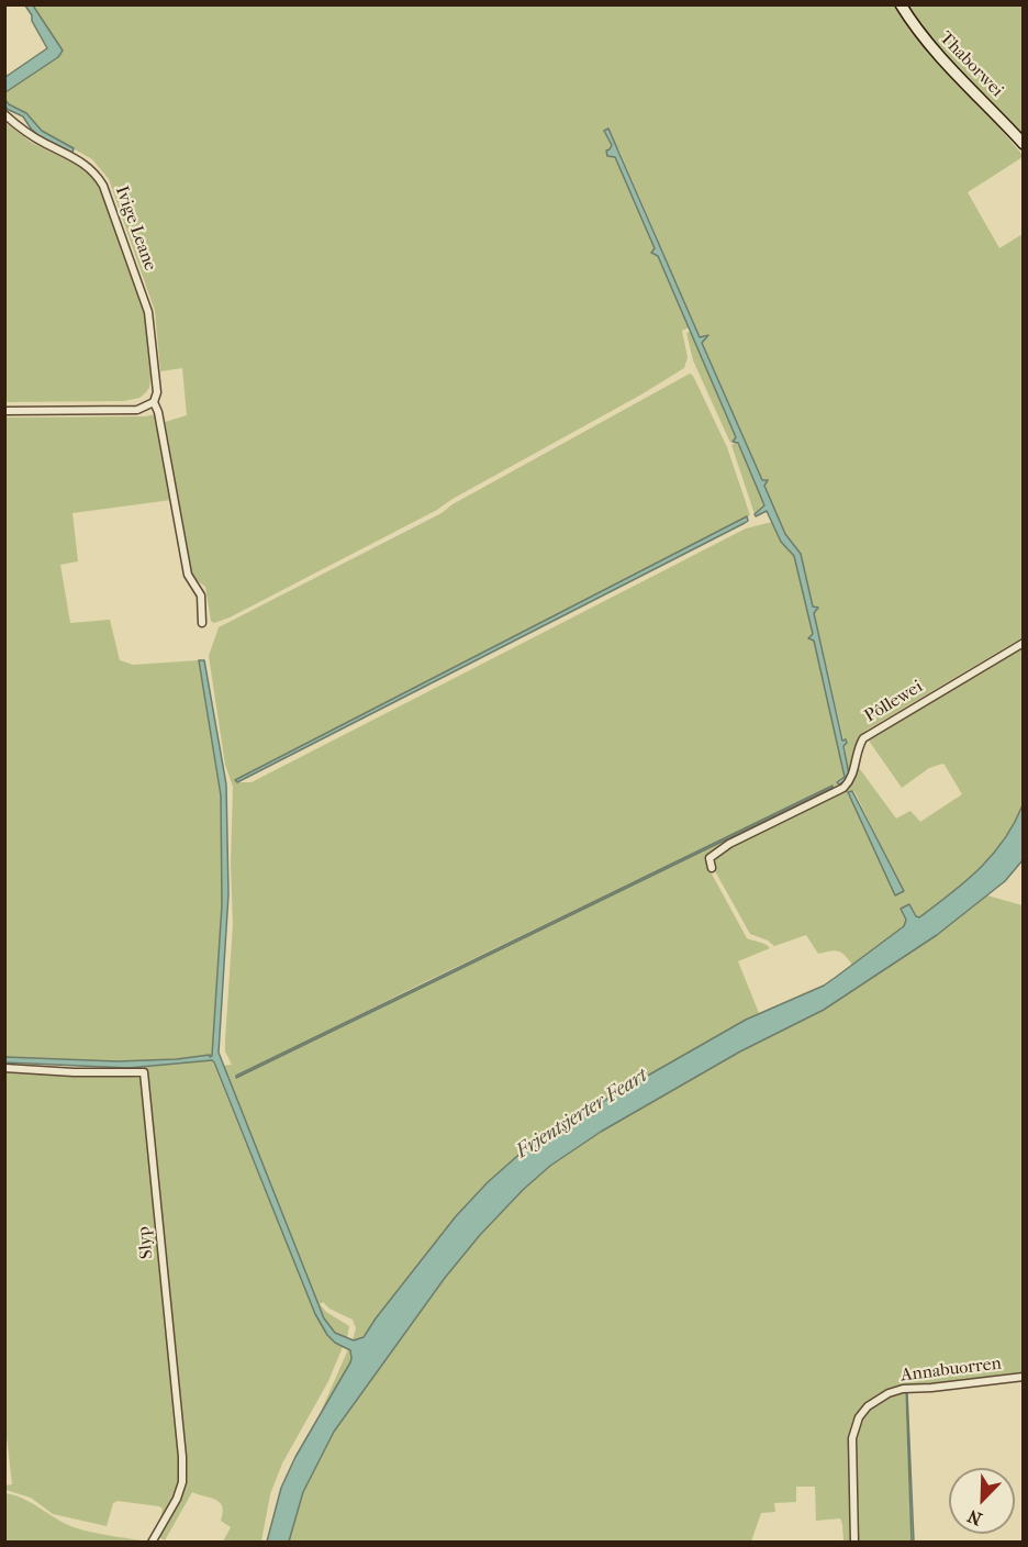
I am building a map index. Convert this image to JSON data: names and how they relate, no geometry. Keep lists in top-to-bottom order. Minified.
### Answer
{"streets":{"street":["Thaborwei","Ivige Leane","Pôllewei","Slyp","Annabuorren"]},"water":["Frjentsjerter Feart"],"north":"bottom left"}
